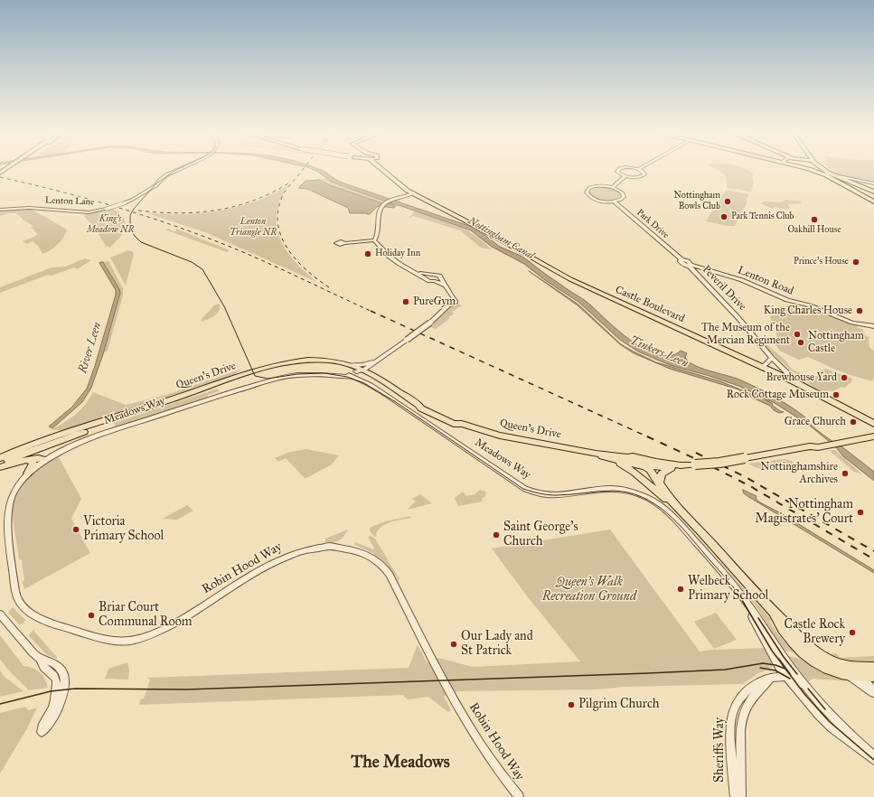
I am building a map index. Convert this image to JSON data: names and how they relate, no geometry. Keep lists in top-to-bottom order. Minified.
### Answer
{"streets":{"main road":["Castle Boulevard","Queen's Drive"],"street":["Lenton Lane","Park Drive","Lenton Road","Peveril Drive","Meadows Way","Robin Hood Way","Sheriffs Way"]},"crossings":[["Park Drive","Lenton Road"],["Lenton Road","Peveril Drive"],["Peveril Drive","Castle Boulevard"],["Queen's Drive","Meadows Way"],["Meadows Way","Robin Hood Way"],["Meadows Way","Sheriffs Way"]],"districts":["The Meadows"],"water":["Nottingham Canal","River Leen","Tinkers Leen"],"parks":["King's Meadow NR","Lenton Triangle NR","Queen's Walk Recreation Ground"],"places":["Nottingham Bowls Club","Park Tennis Club","Oakhill House","Holiday Inn","Prince's House","PureGym","King Charles House","The Museum of the Mercian Regiment","Nottingham Castle","Brewhouse Yard","Rock Cottage Museum","Grace Church","Nottinghamshire Archives","Nottingham Magistrates' Court","Victoria Primary School","Saint George's Church","Welbeck Primary School","Briar Court Communal Room","Castle Rock Brewery","Our Lady and St Patrick","Pilgrim Church"]}
